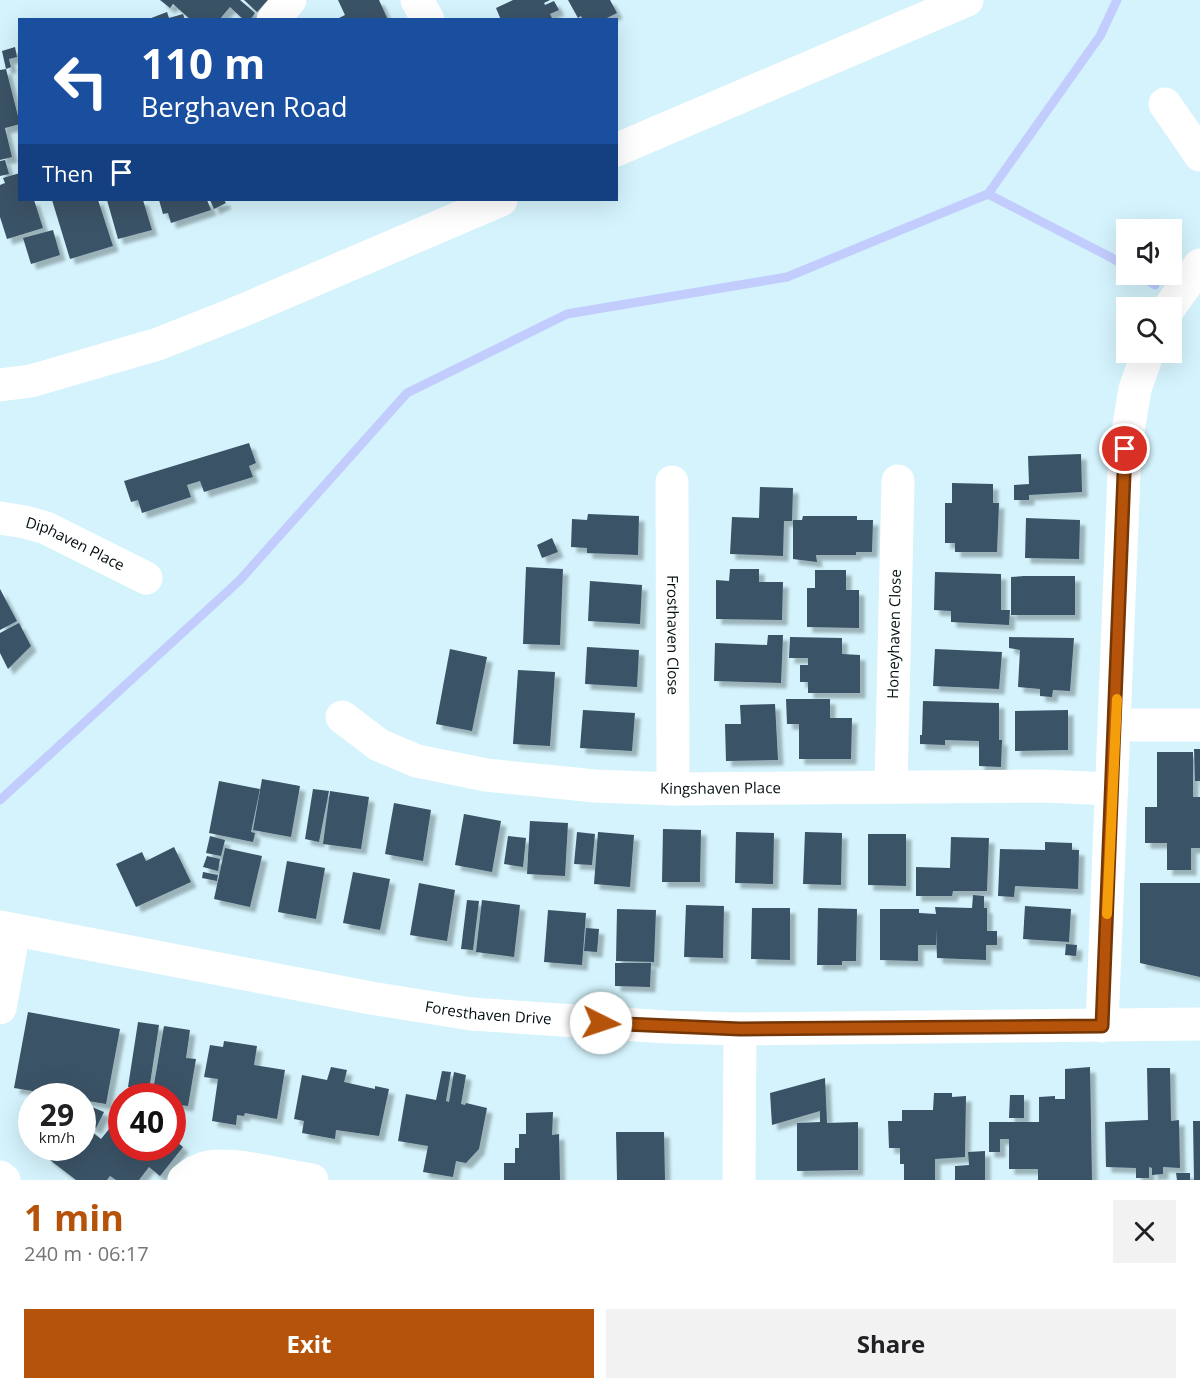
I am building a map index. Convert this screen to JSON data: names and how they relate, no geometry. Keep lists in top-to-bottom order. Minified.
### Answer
{"streets":{"street":["Diphaven Place","Honeyhaven Close","Frosthaven Close","Kingshaven Place","Foresthaven Drive"]},"crossings":[["Honeyhaven Close","Kingshaven Place"],["Frosthaven Close","Kingshaven Place"]],"page":{"turn":["110 m","Berghaven Road"],"then":"Then","speed":"29 km/h","limit":"40","heading":["1 min","240 m · 06:17"],"buttons":["Exit","Share"]}}
